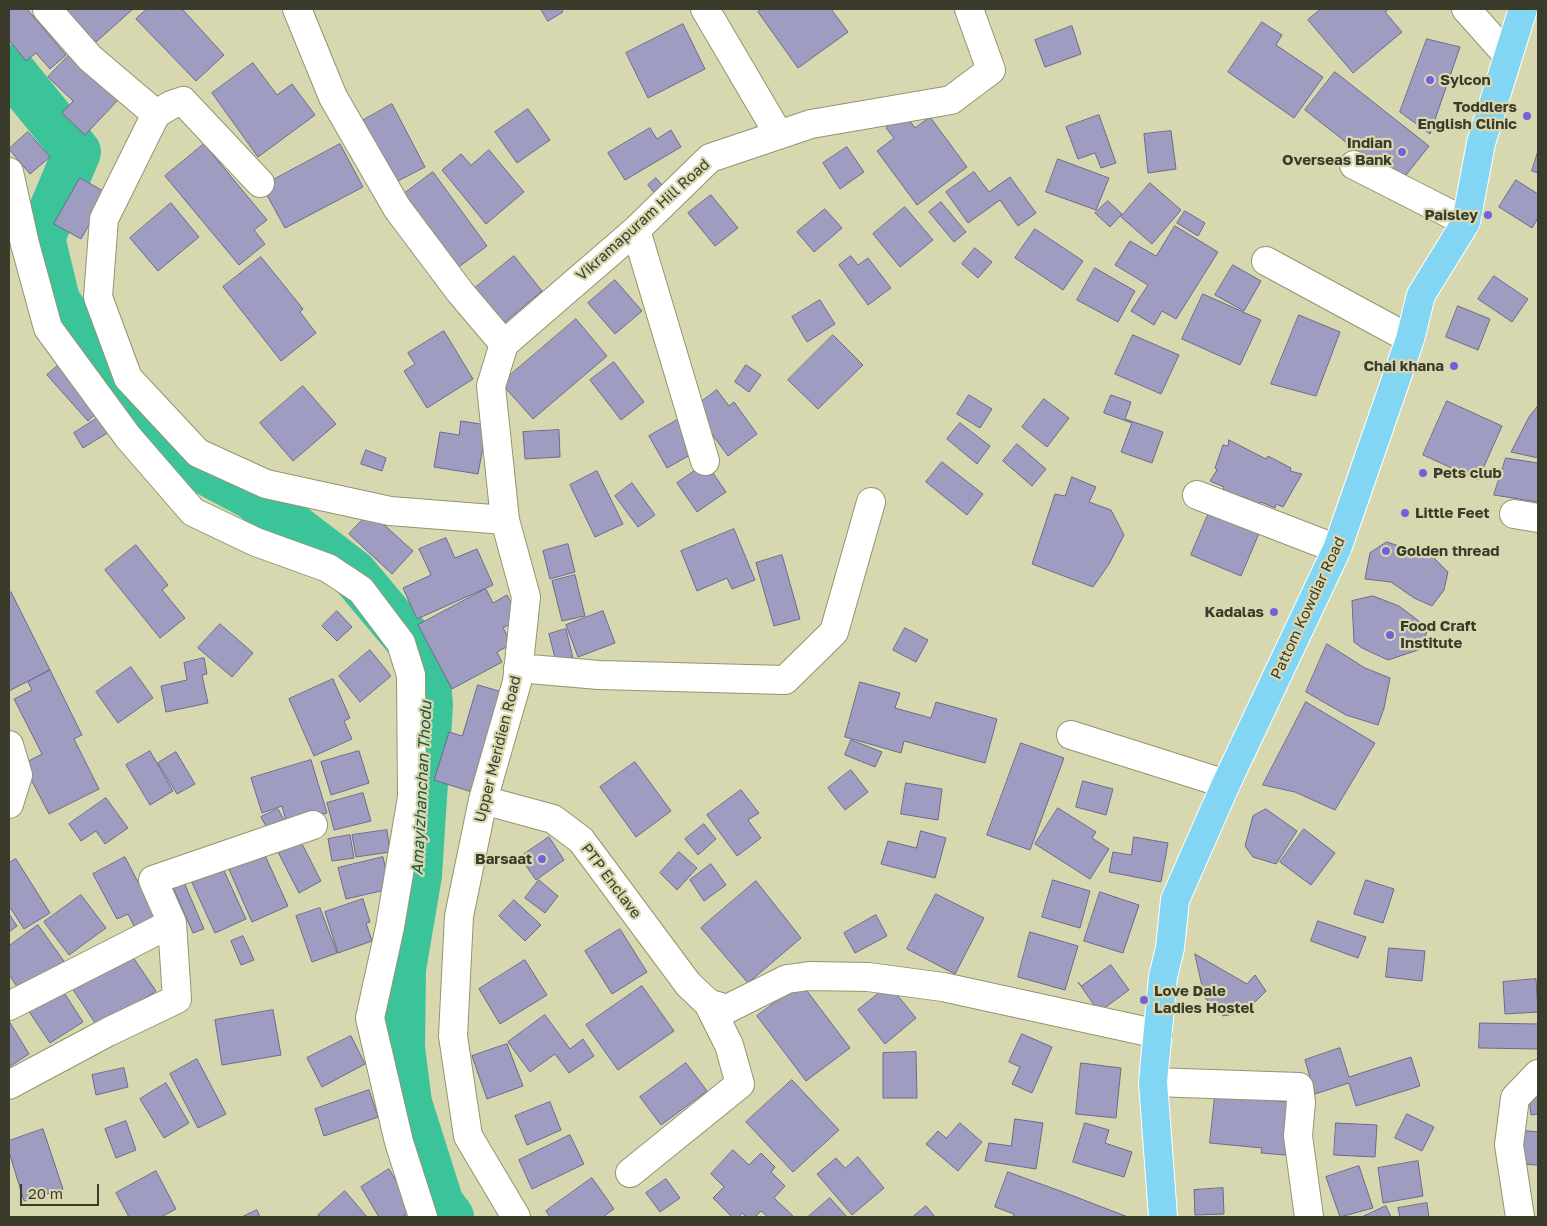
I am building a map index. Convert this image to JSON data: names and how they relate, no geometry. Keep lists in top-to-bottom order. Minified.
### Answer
{"streets":{"main road":["Pattom Kowdiar Road"],"street":["Vikramapuram Hill Road","Upper Meridien Road","PTP Enclave"]},"crossings":[["Upper Meridien Road","PTP Enclave"]],"water":["Amayizhanchan Thodu"],"places":["Sylcon","Toddlers English Clinic","Indian Overseas Bank","Paisley","Chai khana","Pets club","Little Feet","Golden thread","Kadalas","Food Craft Institute","Barsaat","Love Dale Ladies Hostel"],"scale_bar":"20 m"}
